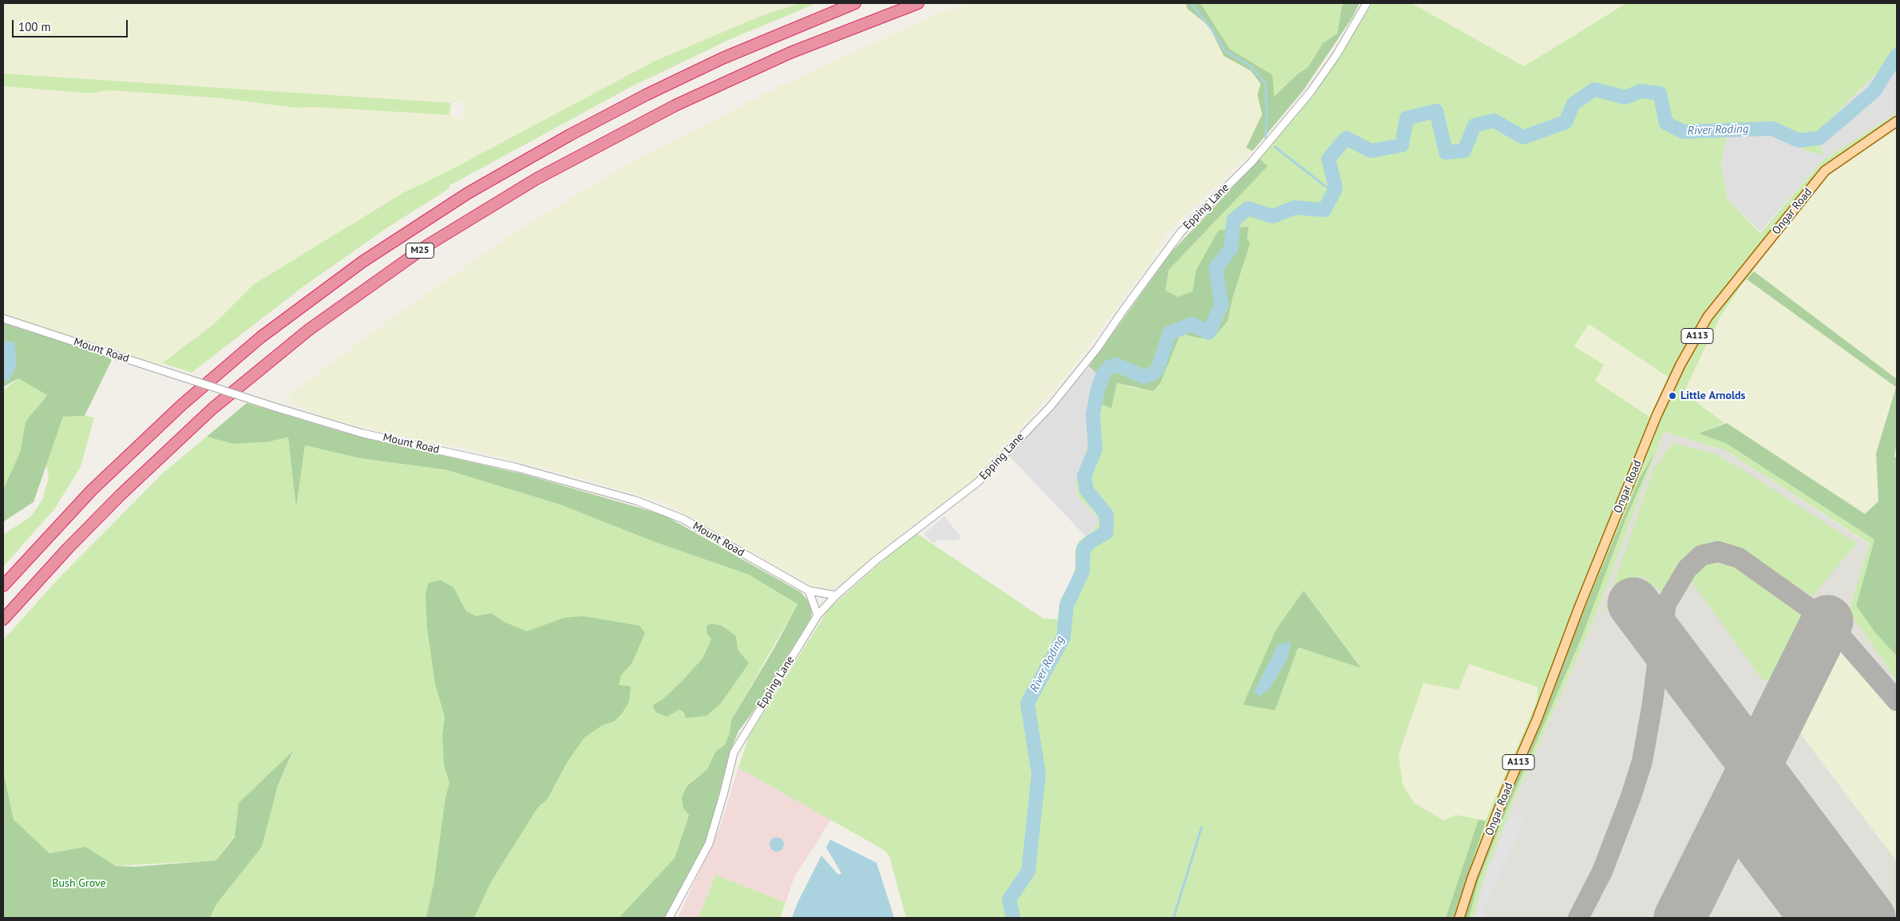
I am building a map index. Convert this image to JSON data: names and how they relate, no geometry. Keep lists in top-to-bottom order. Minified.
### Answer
{"streets":{"highway":["M25"],"main road":["Ongar Road","A113"],"street":["Epping Lane","Mount Road"]},"crossings":[["Epping Lane","Mount Road"]],"water":["River Roding"],"parks":["Bush Grove"],"places":["Little Arnolds"],"scale_bar":"100 m"}
